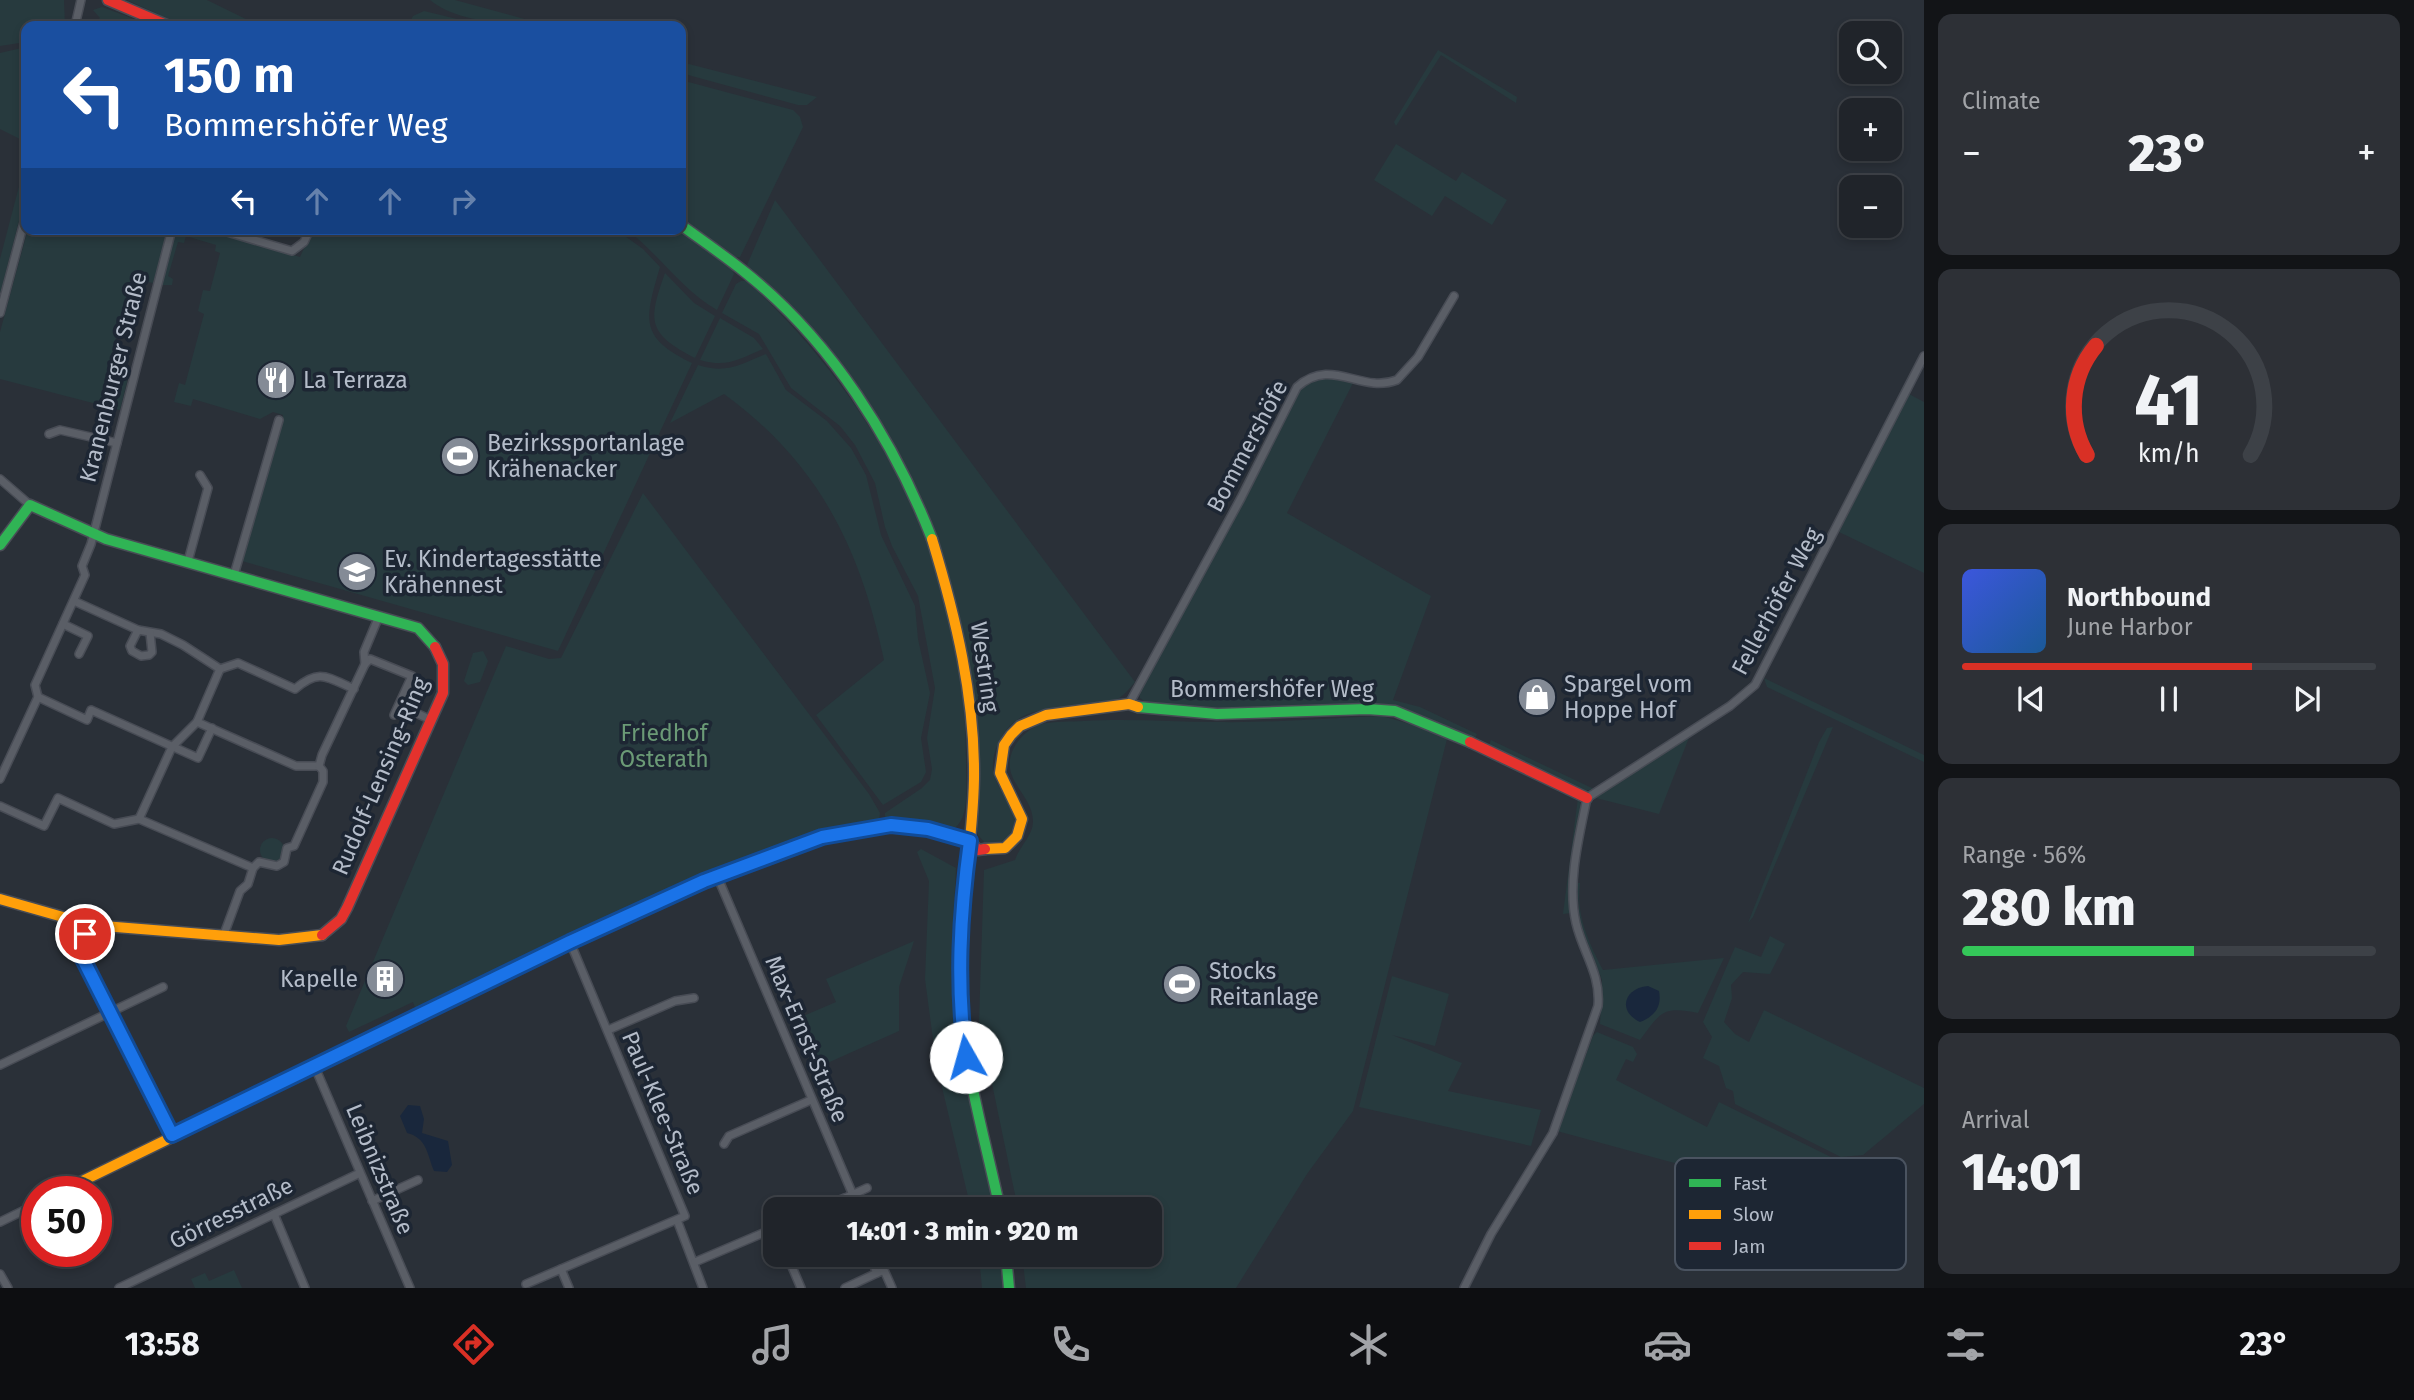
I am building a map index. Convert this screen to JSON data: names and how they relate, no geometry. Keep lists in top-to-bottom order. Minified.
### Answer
{"streets":{"street":["Kranenburger Straße","Bommershöfe","Fellerhöfer Weg","Westring","Bommershöfer Weg","Rudolf-Lensing-Ring","Max-Ernst-Straße","Paul-Klee-Straße","Leibnizstraße","Görresstraße"]},"crossings":[["Kranenburger Straße","Rudolf-Lensing-Ring"],["Bommershöfe","Bommershöfer Weg"],["Fellerhöfer Weg","Bommershöfer Weg"],["Westring","Bommershöfer Weg"],["Bommershöfer Weg","Max-Ernst-Straße"],["Bommershöfer Weg","Paul-Klee-Straße"],["Bommershöfer Weg","Leibnizstraße"],["Leibnizstraße","Görresstraße"]],"parks":["Friedhof Osterath"],"places":{"restaurant":["La Terraza"],"sports":["Bezirkssportanlage Krähenacker","Stocks Reitanlage"],"school or university":["Ev. Kindertagesstätte Krähennest"],"shop":["Spargel vom Hoppe Hof"],"building":["Kapelle"]},"legend":["Fast","Slow","Jam"],"page":{"tile":["Climate",["Range · 56%","280 km"],["Arrival","14:01"]],"map_buttons":["+","−"],"turn":["150 m","Bommershöfer Weg"],"heat":["−","23°","+"],"song":["Northbound","June Harbor"],"limit":"50","trip":"14:01 · 3 min · 920 m","tabs":["13:58","23°"],"gauge":["41","km/h"]}}
